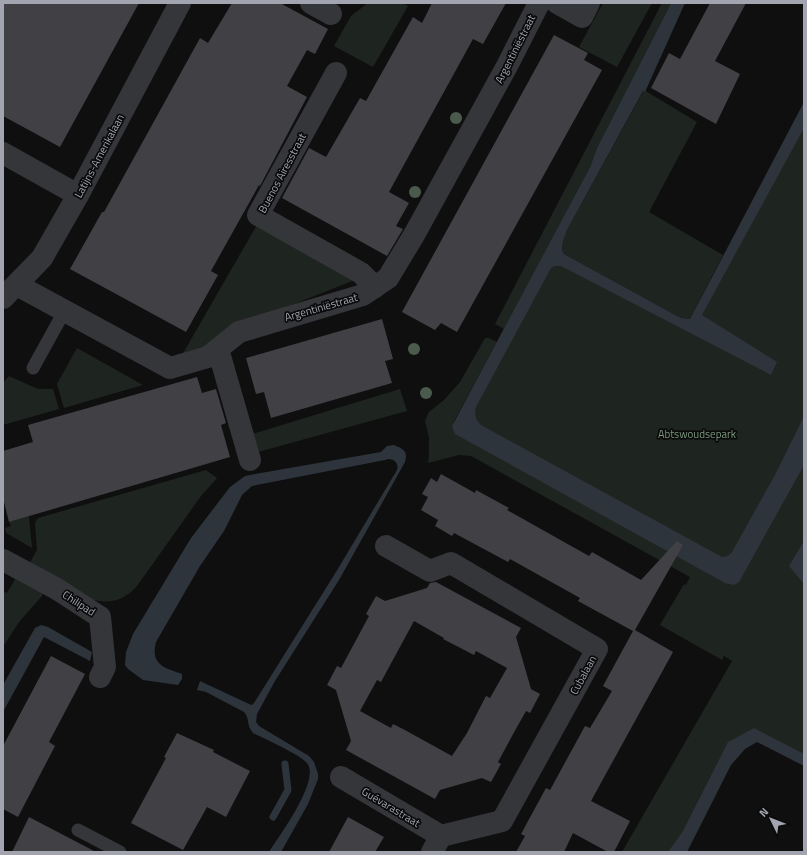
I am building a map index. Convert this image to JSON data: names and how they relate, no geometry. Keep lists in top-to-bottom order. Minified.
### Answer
{"streets":{"street":["Argentiniëstraat","Latijns-Amerikalaan","Buenos Airesstraat","Chilipad","Cubalaan","Guévarastraat"]},"crossings":[["Argentiniëstraat","Latijns-Amerikalaan"],["Argentiniëstraat","Buenos Airesstraat"],["Cubalaan","Guévarastraat"]],"parks":["Abtswoudsepark"],"north":"top left"}
